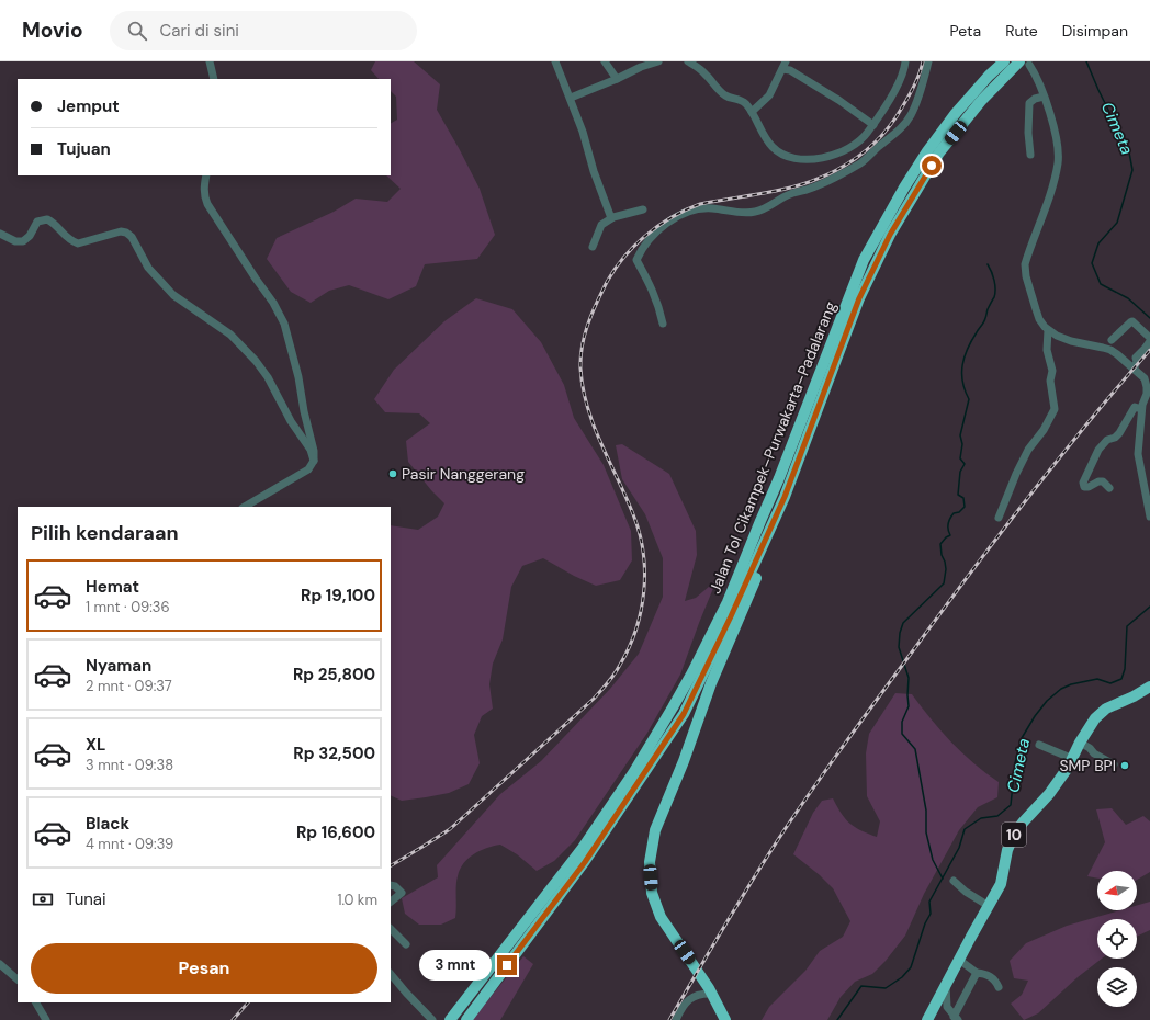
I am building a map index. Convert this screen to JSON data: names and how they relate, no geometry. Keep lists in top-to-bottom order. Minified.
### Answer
{"streets":{"highway":["Jalan Tol Cikampek–Purwakarta–Padalarang","10"]},"water":["Cimeta"],"places":["Pasir Nanggerang","SMP BPI"],"north":"left","page":{"header":"Movio","search":"Cari di sini","nav":["Peta","Rute","Disimpan"],"banner":["Jemput","Tujuan"],"heading":"Pilih kendaraan","list":[{"name":"Hemat","note":"1 mnt · 09:36","value":"Rp 19,100"},{"name":"Nyaman","note":"2 mnt · 09:37","value":"Rp 25,800"},{"name":"XL","note":"3 mnt · 09:38","value":"Rp 32,500"},{"name":"Black","note":"4 mnt · 09:39","value":"Rp 16,600"}],"pay":["Tunai","1.0 km"],"buttons":"Pesan","bubble":"3 mnt"}}
